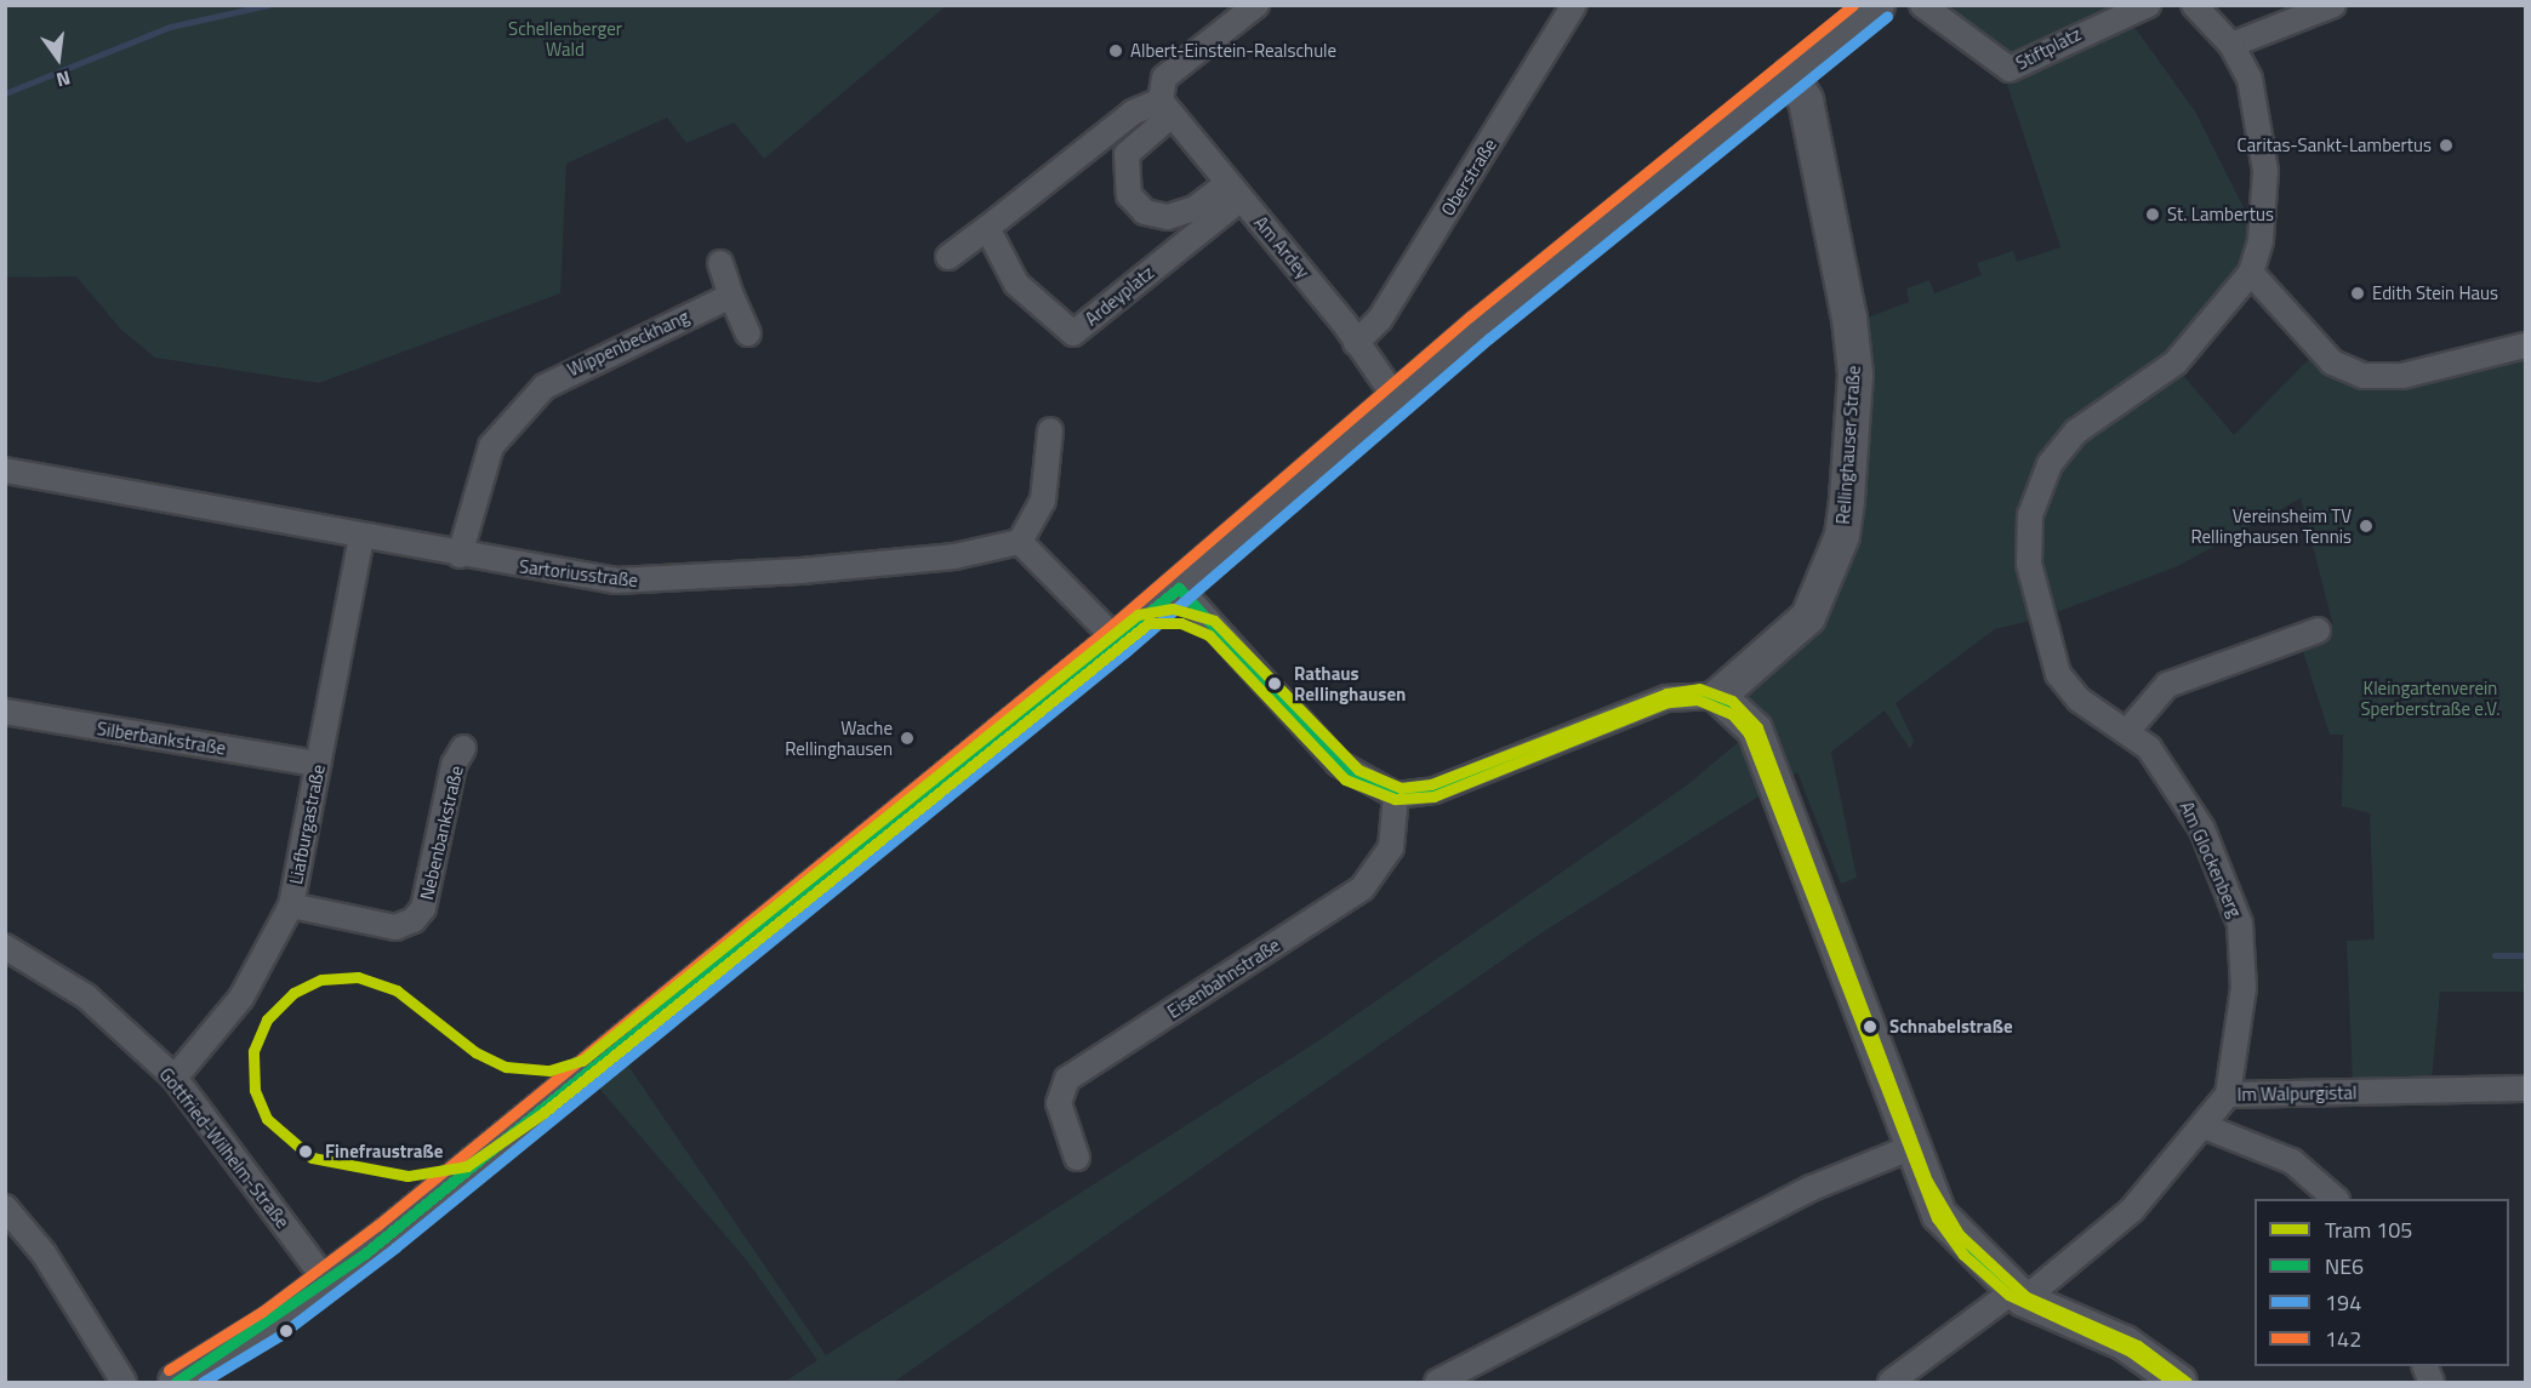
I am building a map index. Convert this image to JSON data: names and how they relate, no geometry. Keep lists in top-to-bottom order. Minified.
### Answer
{"streets":{"main road":["Rellinghauser Straße"],"street":["Stiftplatz","Oberstraße","Am Ardey","Ardeyplatz","Wippenbeckhang","Sartoriusstraße","Silberbankstraße","Liafburgastraße","Nebenbankstraße","Am Glockenberg","Eisenbahnstraße","Im Walpurgistal","Gottfried-Wilhelm-Straße"]},"crossings":[["Oberstraße","Am Ardey"],["Am Ardey","Ardeyplatz"],["Wippenbeckhang","Sartoriusstraße"],["Sartoriusstraße","Liafburgastraße"],["Silberbankstraße","Liafburgastraße"],["Liafburgastraße","Nebenbankstraße"],["Liafburgastraße","Gottfried-Wilhelm-Straße"],["Am Glockenberg","Im Walpurgistal"]],"parks":["Schellenberger Wald","Kleingartenverein Sperberstraße e.V."],"places":["Albert-Einstein-Realschule","Caritas-Sankt-Lambertus","St. Lambertus","Edith Stein Haus","Vereinsheim TV Rellinghausen Tennis","Rathaus Rellinghausen","Wache Rellinghausen","Schnabelstraße","Finefraustraße"],"lines":["transit line 142","transit line 194","transit line NE6","tram line 105"],"legend":["Tram 105","NE6","194","142"],"north":"bottom"}
